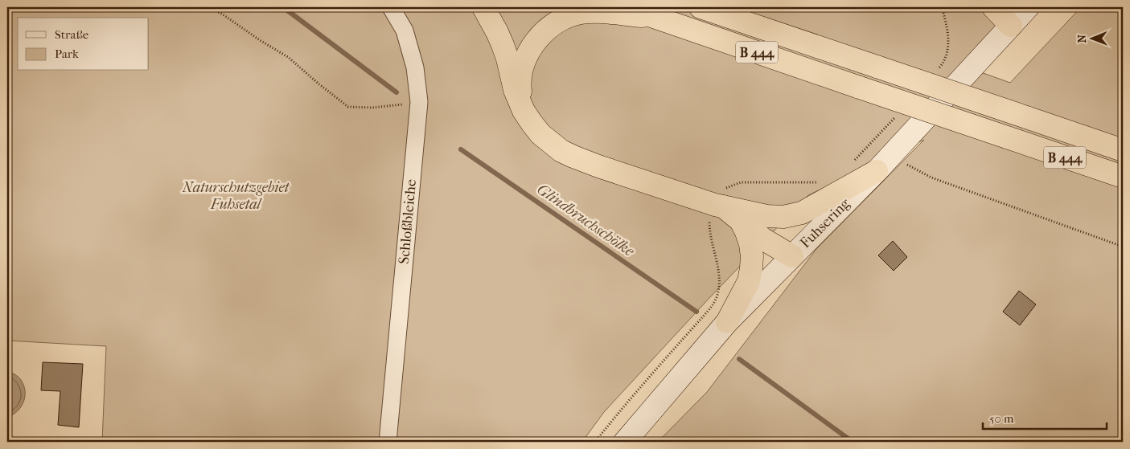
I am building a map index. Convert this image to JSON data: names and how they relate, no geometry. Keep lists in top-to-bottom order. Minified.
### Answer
{"streets":{"highway":["B 444"],"main road":["Fuhsering"],"street":["Schloßbleiche"]},"water":["Glindbruchschölke"],"parks":["Naturschutzgebiet Fuhsetal"],"legend":["Straße","Park"],"scale_bar":"50 m","north":"left"}
